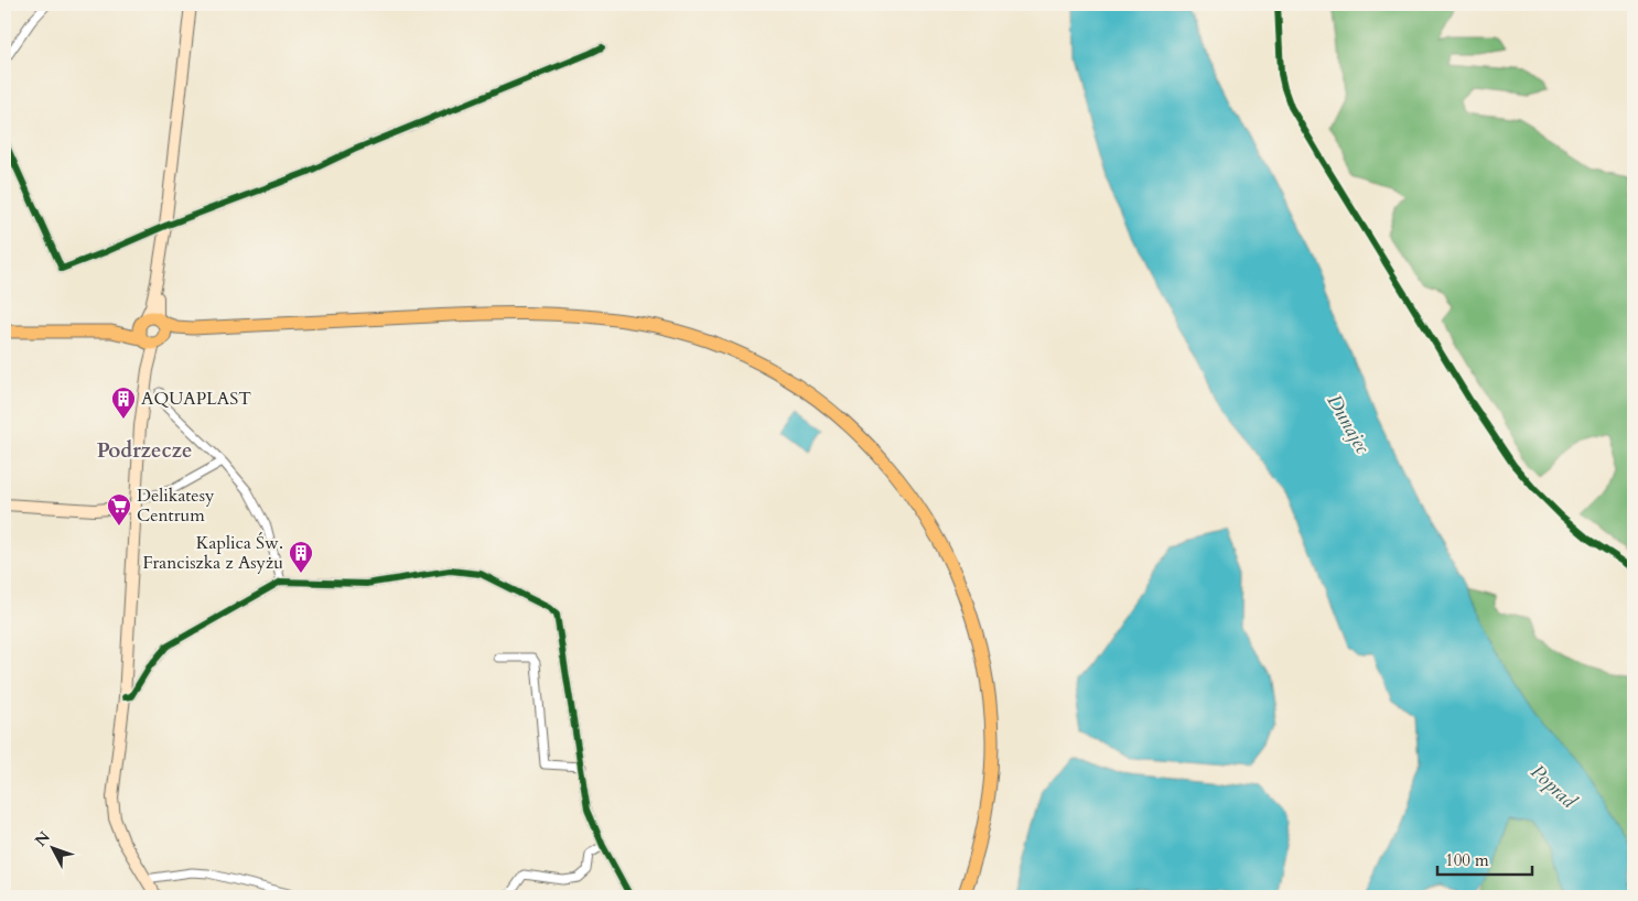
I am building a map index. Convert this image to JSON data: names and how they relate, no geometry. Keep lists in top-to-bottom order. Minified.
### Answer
{"districts":["Podrzecze"],"water":["Dunajec","Poprad"],"places":{"building":["AQUAPLAST","Kaplica Św. Franciszka z Asyżu"],"supermarket":["Delikatesy Centrum"]},"scale_bar":"100 m","north":"top left"}
